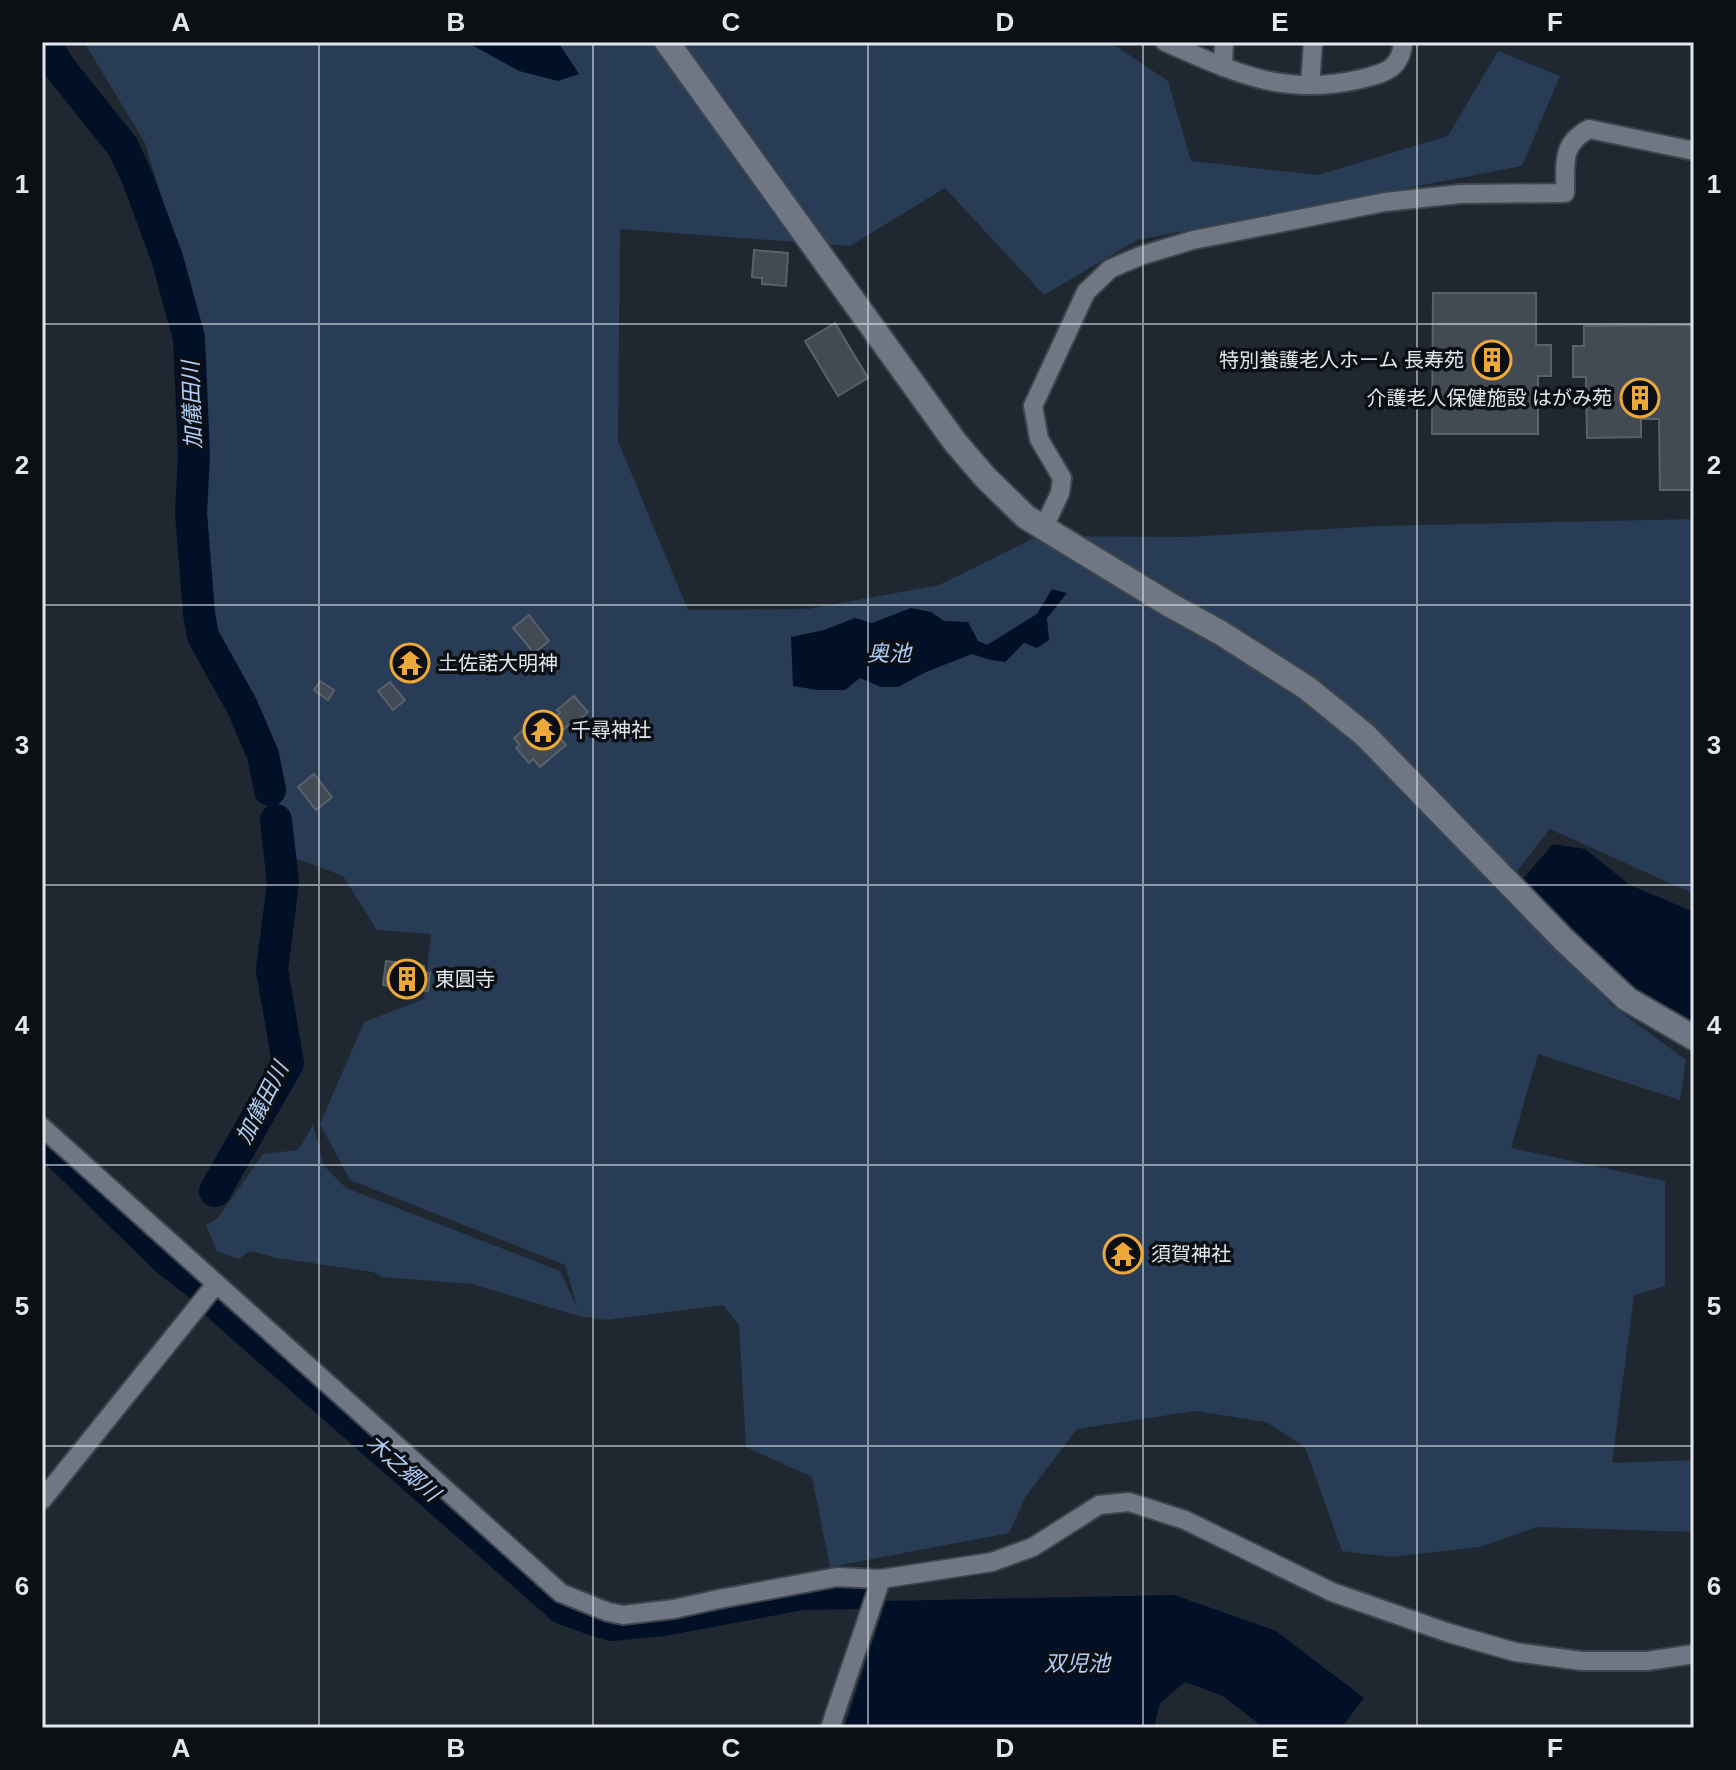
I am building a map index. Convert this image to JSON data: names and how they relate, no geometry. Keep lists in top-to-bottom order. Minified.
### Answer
{"water":["加儀田川","奥池","木之郷川","双児池"],"places":{"building":["特別養護老人ホーム 長寿苑","介護老人保健施設 はがみ苑","東圓寺"],"temple":["土佐諾大明神","千尋神社","須賀神社"]},"grid":{"columns":["A","B","C","D","E","F"],"rows":["1","2","3","4","5","6"]}}
